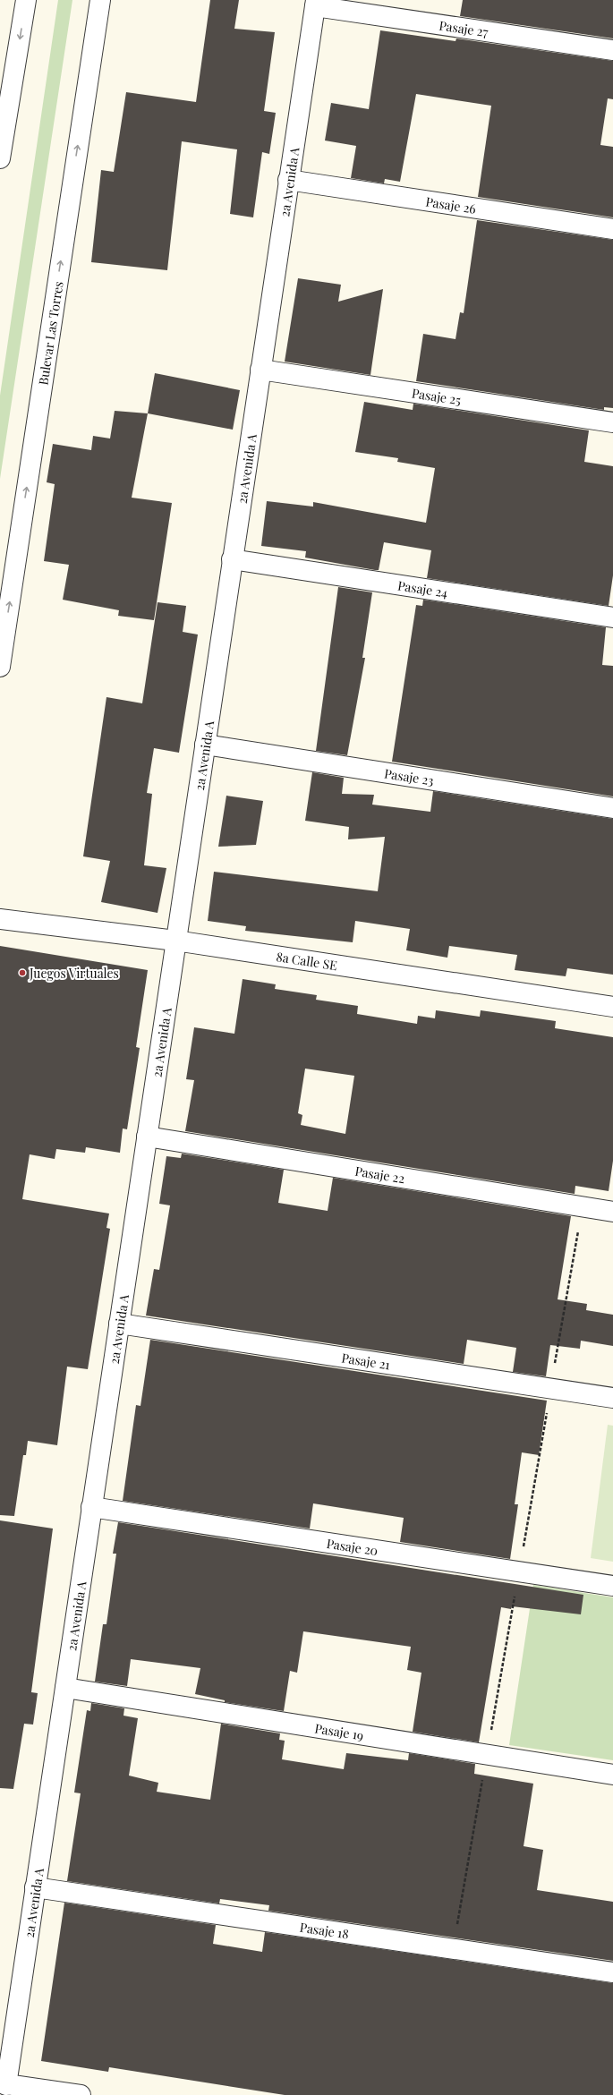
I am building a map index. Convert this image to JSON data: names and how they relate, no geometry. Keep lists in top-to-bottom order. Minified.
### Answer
{"streets":{"street":["Pasaje 27","2a Avenida A","Pasaje 26","Bulevar Las Torres","Pasaje 25","Pasaje 24","Pasaje 23","8a Calle SE","Pasaje 22","Pasaje 21","Pasaje 20","Pasaje 19","Pasaje 18"]},"crossings":[["Pasaje 27","2a Avenida A"],["2a Avenida A","Pasaje 26"],["2a Avenida A","Pasaje 25"],["2a Avenida A","Pasaje 24"],["2a Avenida A","Pasaje 23"],["2a Avenida A","8a Calle SE"],["2a Avenida A","Pasaje 22"],["2a Avenida A","Pasaje 21"],["2a Avenida A","Pasaje 20"],["2a Avenida A","Pasaje 19"],["2a Avenida A","Pasaje 18"]],"one_way":["Bulevar Las Torres"],"places":["Juegos Virtuales"]}
